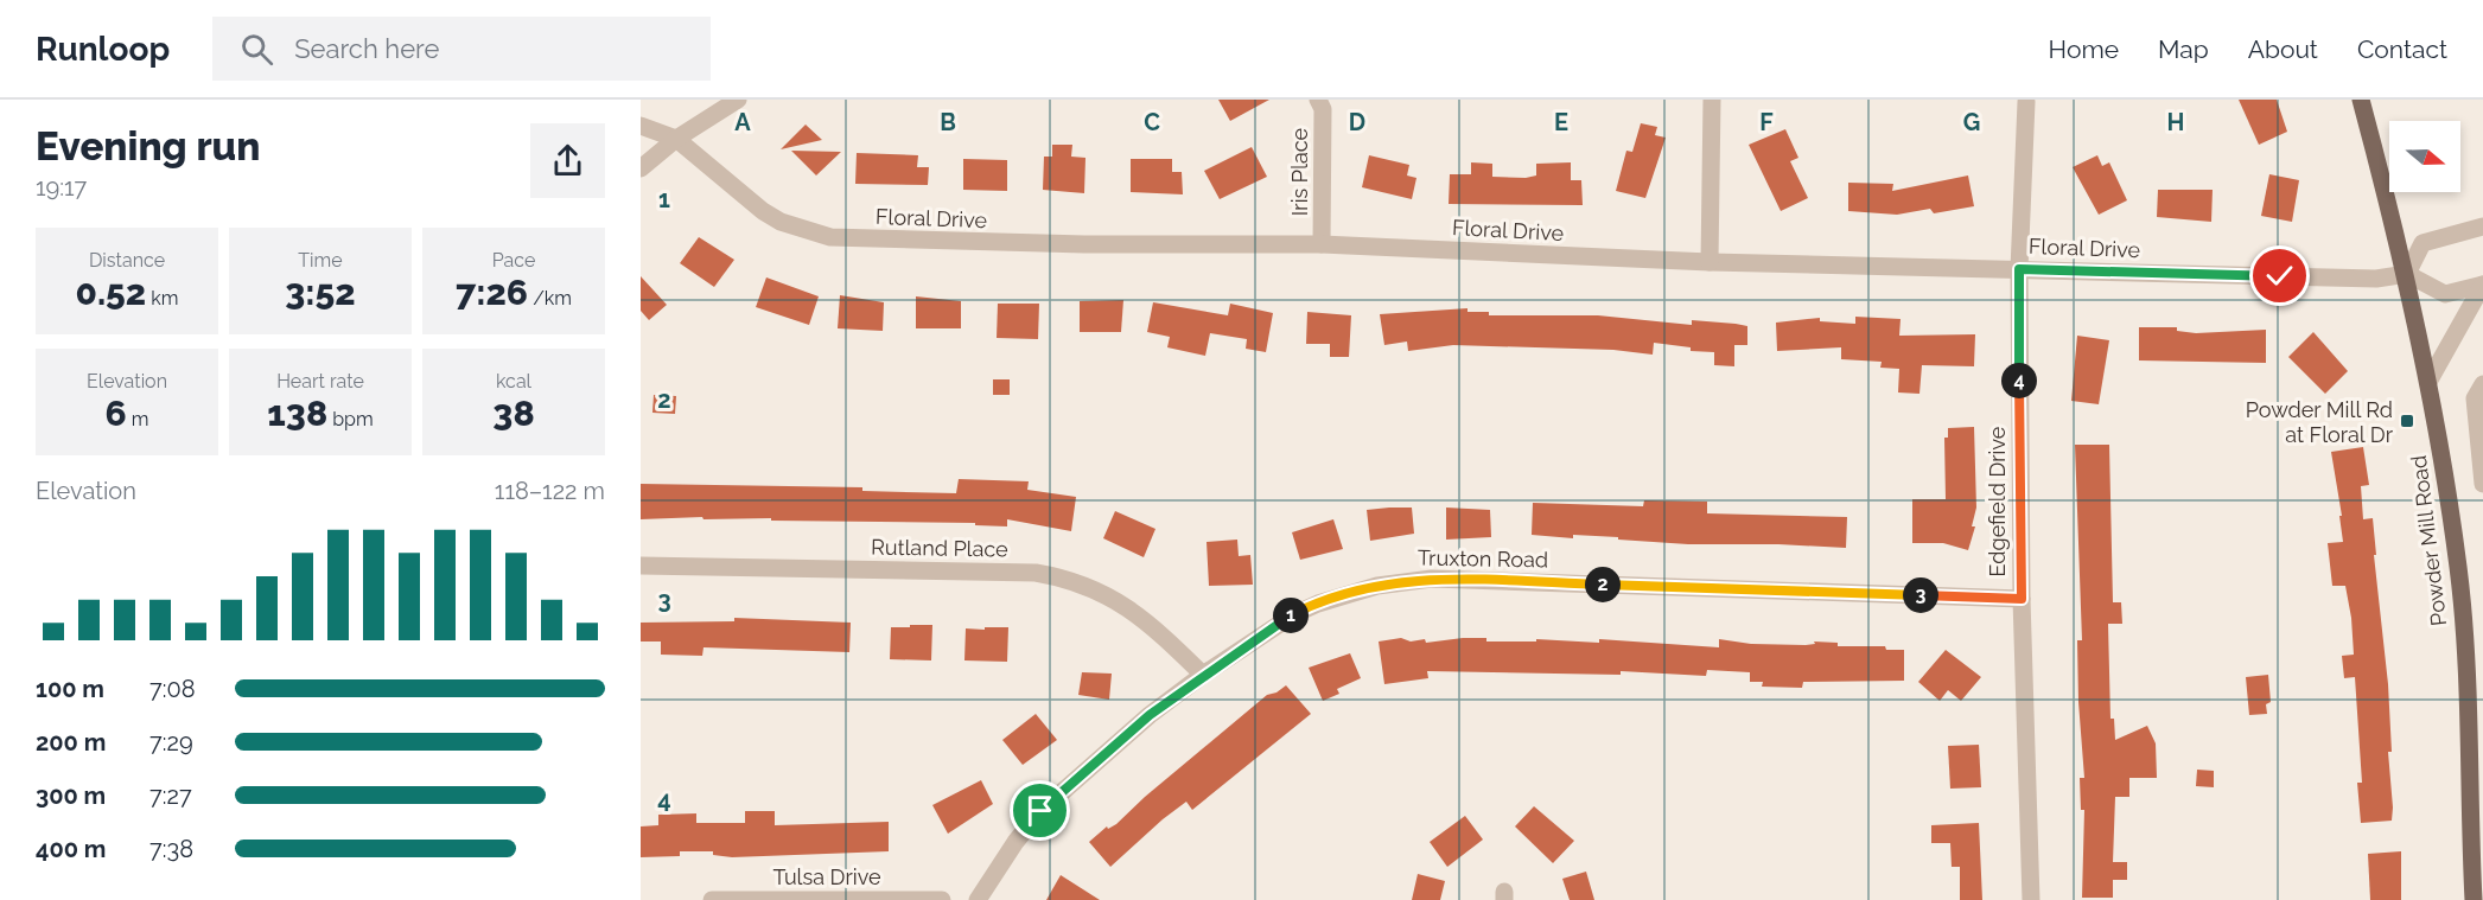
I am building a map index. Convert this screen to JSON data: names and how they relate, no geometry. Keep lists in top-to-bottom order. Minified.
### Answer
{"streets":{"main road":["Powder Mill Road"],"street":["Iris Place","Floral Drive","Edgefield Drive","Rutland Place","Truxton Road","Tulsa Drive"]},"crossings":[["Iris Place","Floral Drive"],["Floral Drive","Edgefield Drive"],["Floral Drive","Powder Mill Road"],["Edgefield Drive","Truxton Road"],["Rutland Place","Truxton Road"]],"places":{"transit":["Powder Mill Rd at Floral Dr"]},"north":"right","page":{"header":"Runloop","search":"Search here","nav":["Home","Map","About","Contact"],"heading":["Evening run","19:17"],"stats":[["Distance","0.52 km"],["Time","3:52"],["Pace","7:26 /km"],["Elevation","6 m"],["Heart rate","138 bpm"],["kcal","38"]],"pins":["4","2","3","1"],"chart":["Elevation","118–122 m"],"list":[{"name":"100 m","note":"7:08"},{"name":"200 m","note":"7:29"},{"name":"300 m","note":"7:27"},{"name":"400 m","note":"7:38"}]},"grid":{"columns":["A","B","C","D","E","F","G","H"],"rows":["1","2","3","4"]}}
